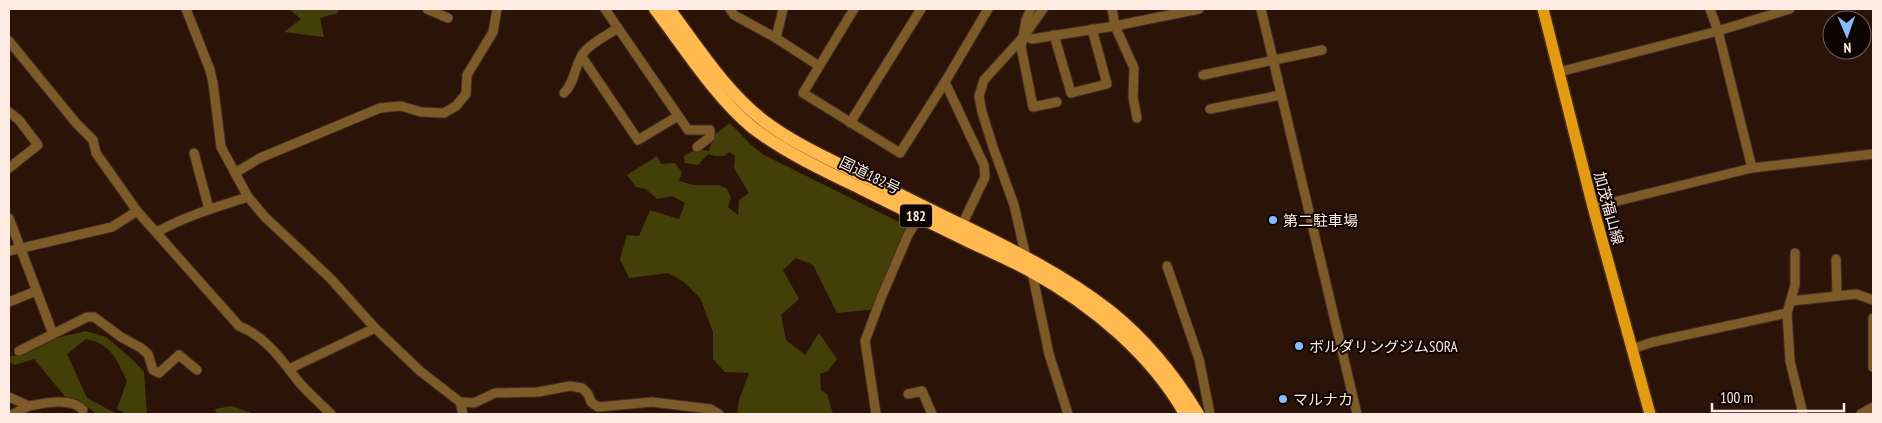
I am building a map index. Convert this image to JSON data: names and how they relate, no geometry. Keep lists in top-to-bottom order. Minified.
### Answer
{"streets":{"highway":["国道182号","182"],"main road":["加茂福山線"]},"places":["第二駐車場","ボルダリングジムSORA","マルナカ"],"scale_bar":"100 m","north":"bottom"}
